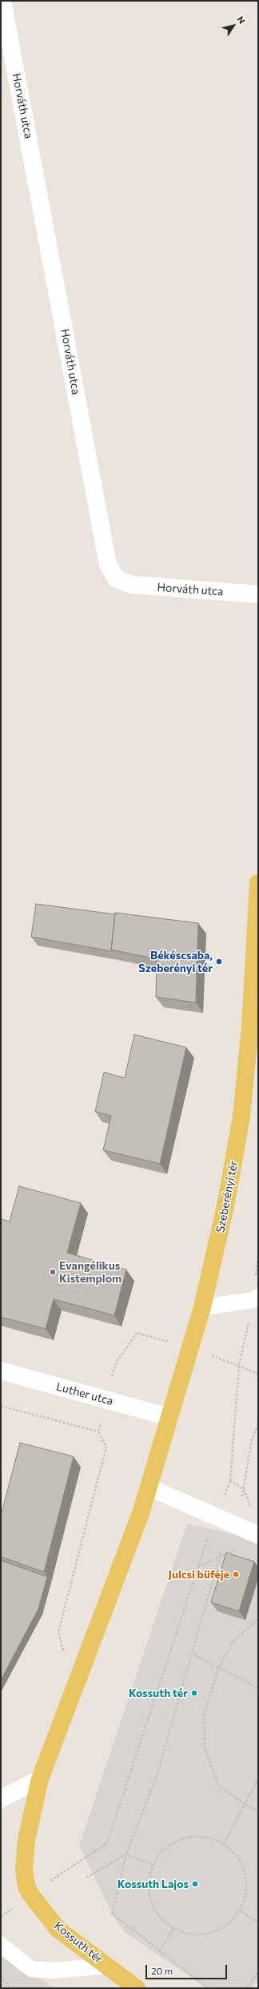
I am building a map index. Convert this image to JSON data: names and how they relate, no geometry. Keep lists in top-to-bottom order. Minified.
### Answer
{"streets":{"main road":["Szeberényi tér","Kossuth tér"],"street":["Horváth utca","Luther utca"]},"crossings":[["Szeberényi tér","Luther utca"],["Szeberényi tér","Kossuth tér"],["Luther utca","Kossuth tér"]],"places":["Békéscsaba, Szeberényi tér","Evangélikus Kistemplom","Julcsi büféje","Kossuth tér","Kossuth Lajos"],"scale_bar":"20 m","north":"top right"}
